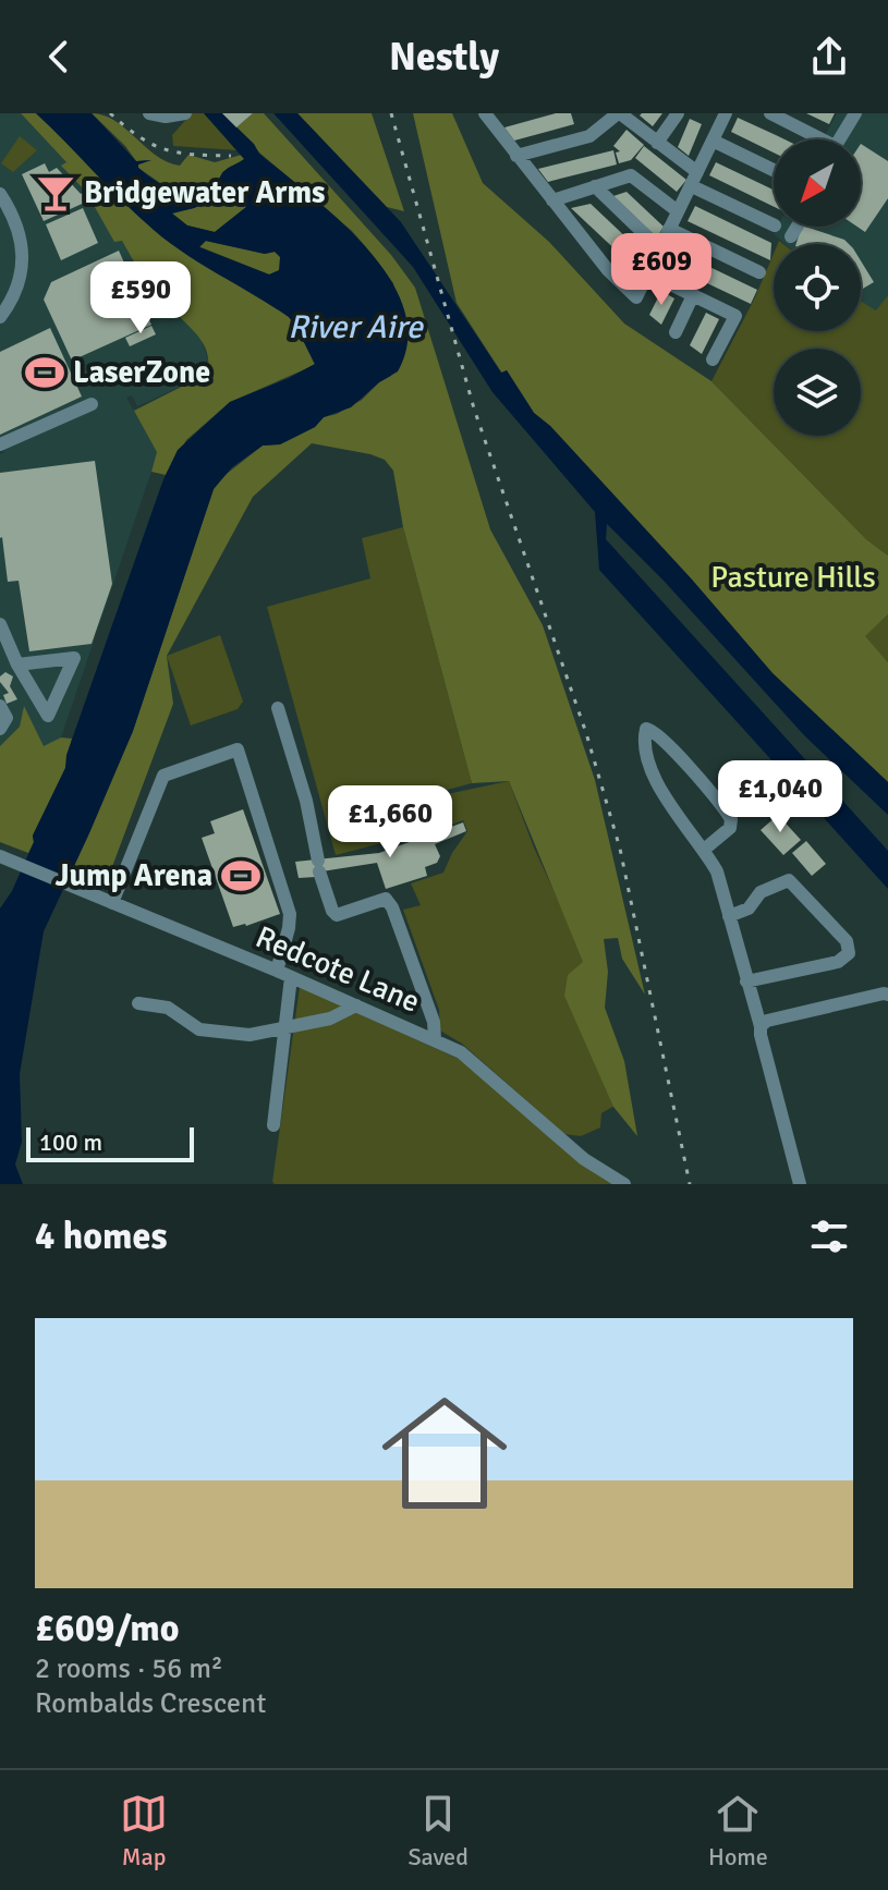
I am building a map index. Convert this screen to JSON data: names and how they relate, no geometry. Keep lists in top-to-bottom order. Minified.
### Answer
{"streets":{"street":["Redcote Lane"]},"water":["River Aire"],"parks":["Pasture Hills"],"places":{"bar":["Bridgewater Arms"],"sports":["LaserZone","Jump Arena"]},"scale_bar":"100 m","north":"bottom left","page":{"header":"Nestly","price":["£609","£590","£1,040","£1,660"],"scale":"100 m","heading":"4 homes","list":[{"name":"£609/mo","note":"2 rooms · 56 m² · Rombalds Crescent"}],"tabs":["Map","Saved","Home"]}}
